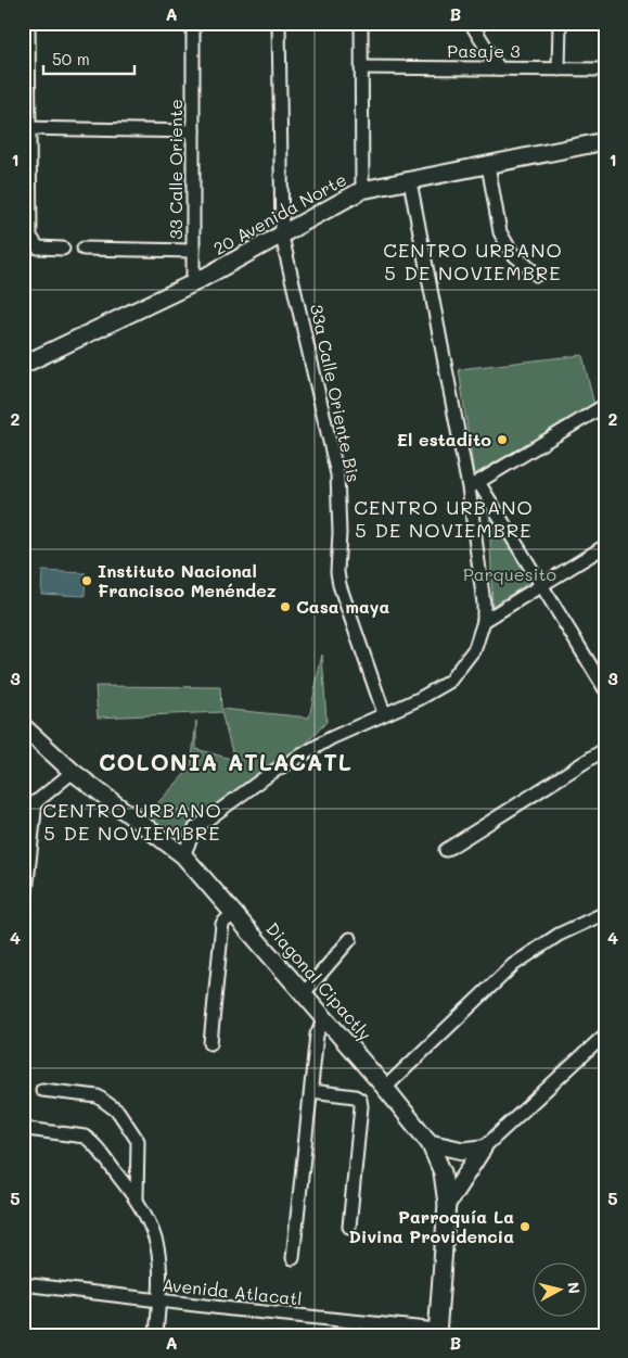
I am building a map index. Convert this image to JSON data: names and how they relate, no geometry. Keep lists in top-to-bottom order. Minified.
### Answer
{"streets":{"street":["Pasaje 3","33 Calle Oriente","20 Avenida Norte","33a Calle Oriente Bis","Diagonal Cipactly","Avenida Atlacatl"]},"crossings":[["33 Calle Oriente","20 Avenida Norte"],["20 Avenida Norte","33a Calle Oriente Bis"],["Diagonal Cipactly","Avenida Atlacatl"]],"districts":["CENTRO URBANO 5 DE NOVIEMBRE","CENTRO URBANO 5 DE NOVIEMBRE","COLONIA ATLACATL","CENTRO URBANO 5 DE NOVIEMBRE"],"parks":["Parquesito"],"places":["El estadito","Instituto Nacional Francisco Menéndez","Casa maya","Parroquía La Divina Providencia"],"scale_bar":"50 m","north":"right","grid":{"columns":["A","B"],"rows":["1","2","3","4","5"]}}
